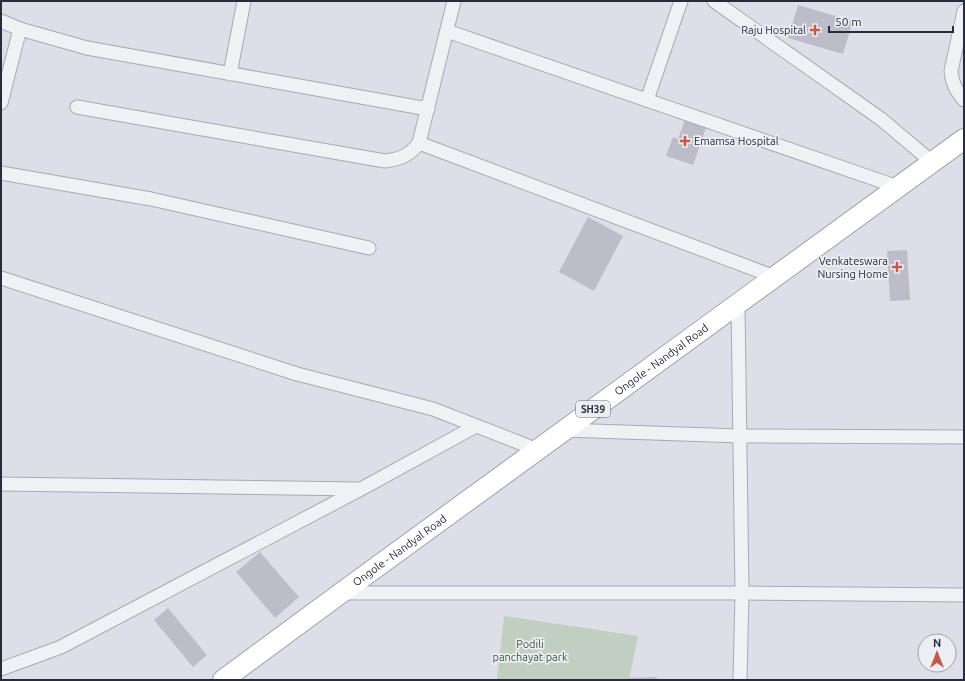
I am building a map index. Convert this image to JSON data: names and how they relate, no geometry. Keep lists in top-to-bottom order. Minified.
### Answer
{"streets":{"main road":["Ongole - Nandyal Road","SH39"]},"parks":["Podili panchayat park"],"places":{"health":["Raju Hospital","Emamsa Hospital","Venkateswara Nursing Home"]},"scale_bar":"50 m","north":"top"}
